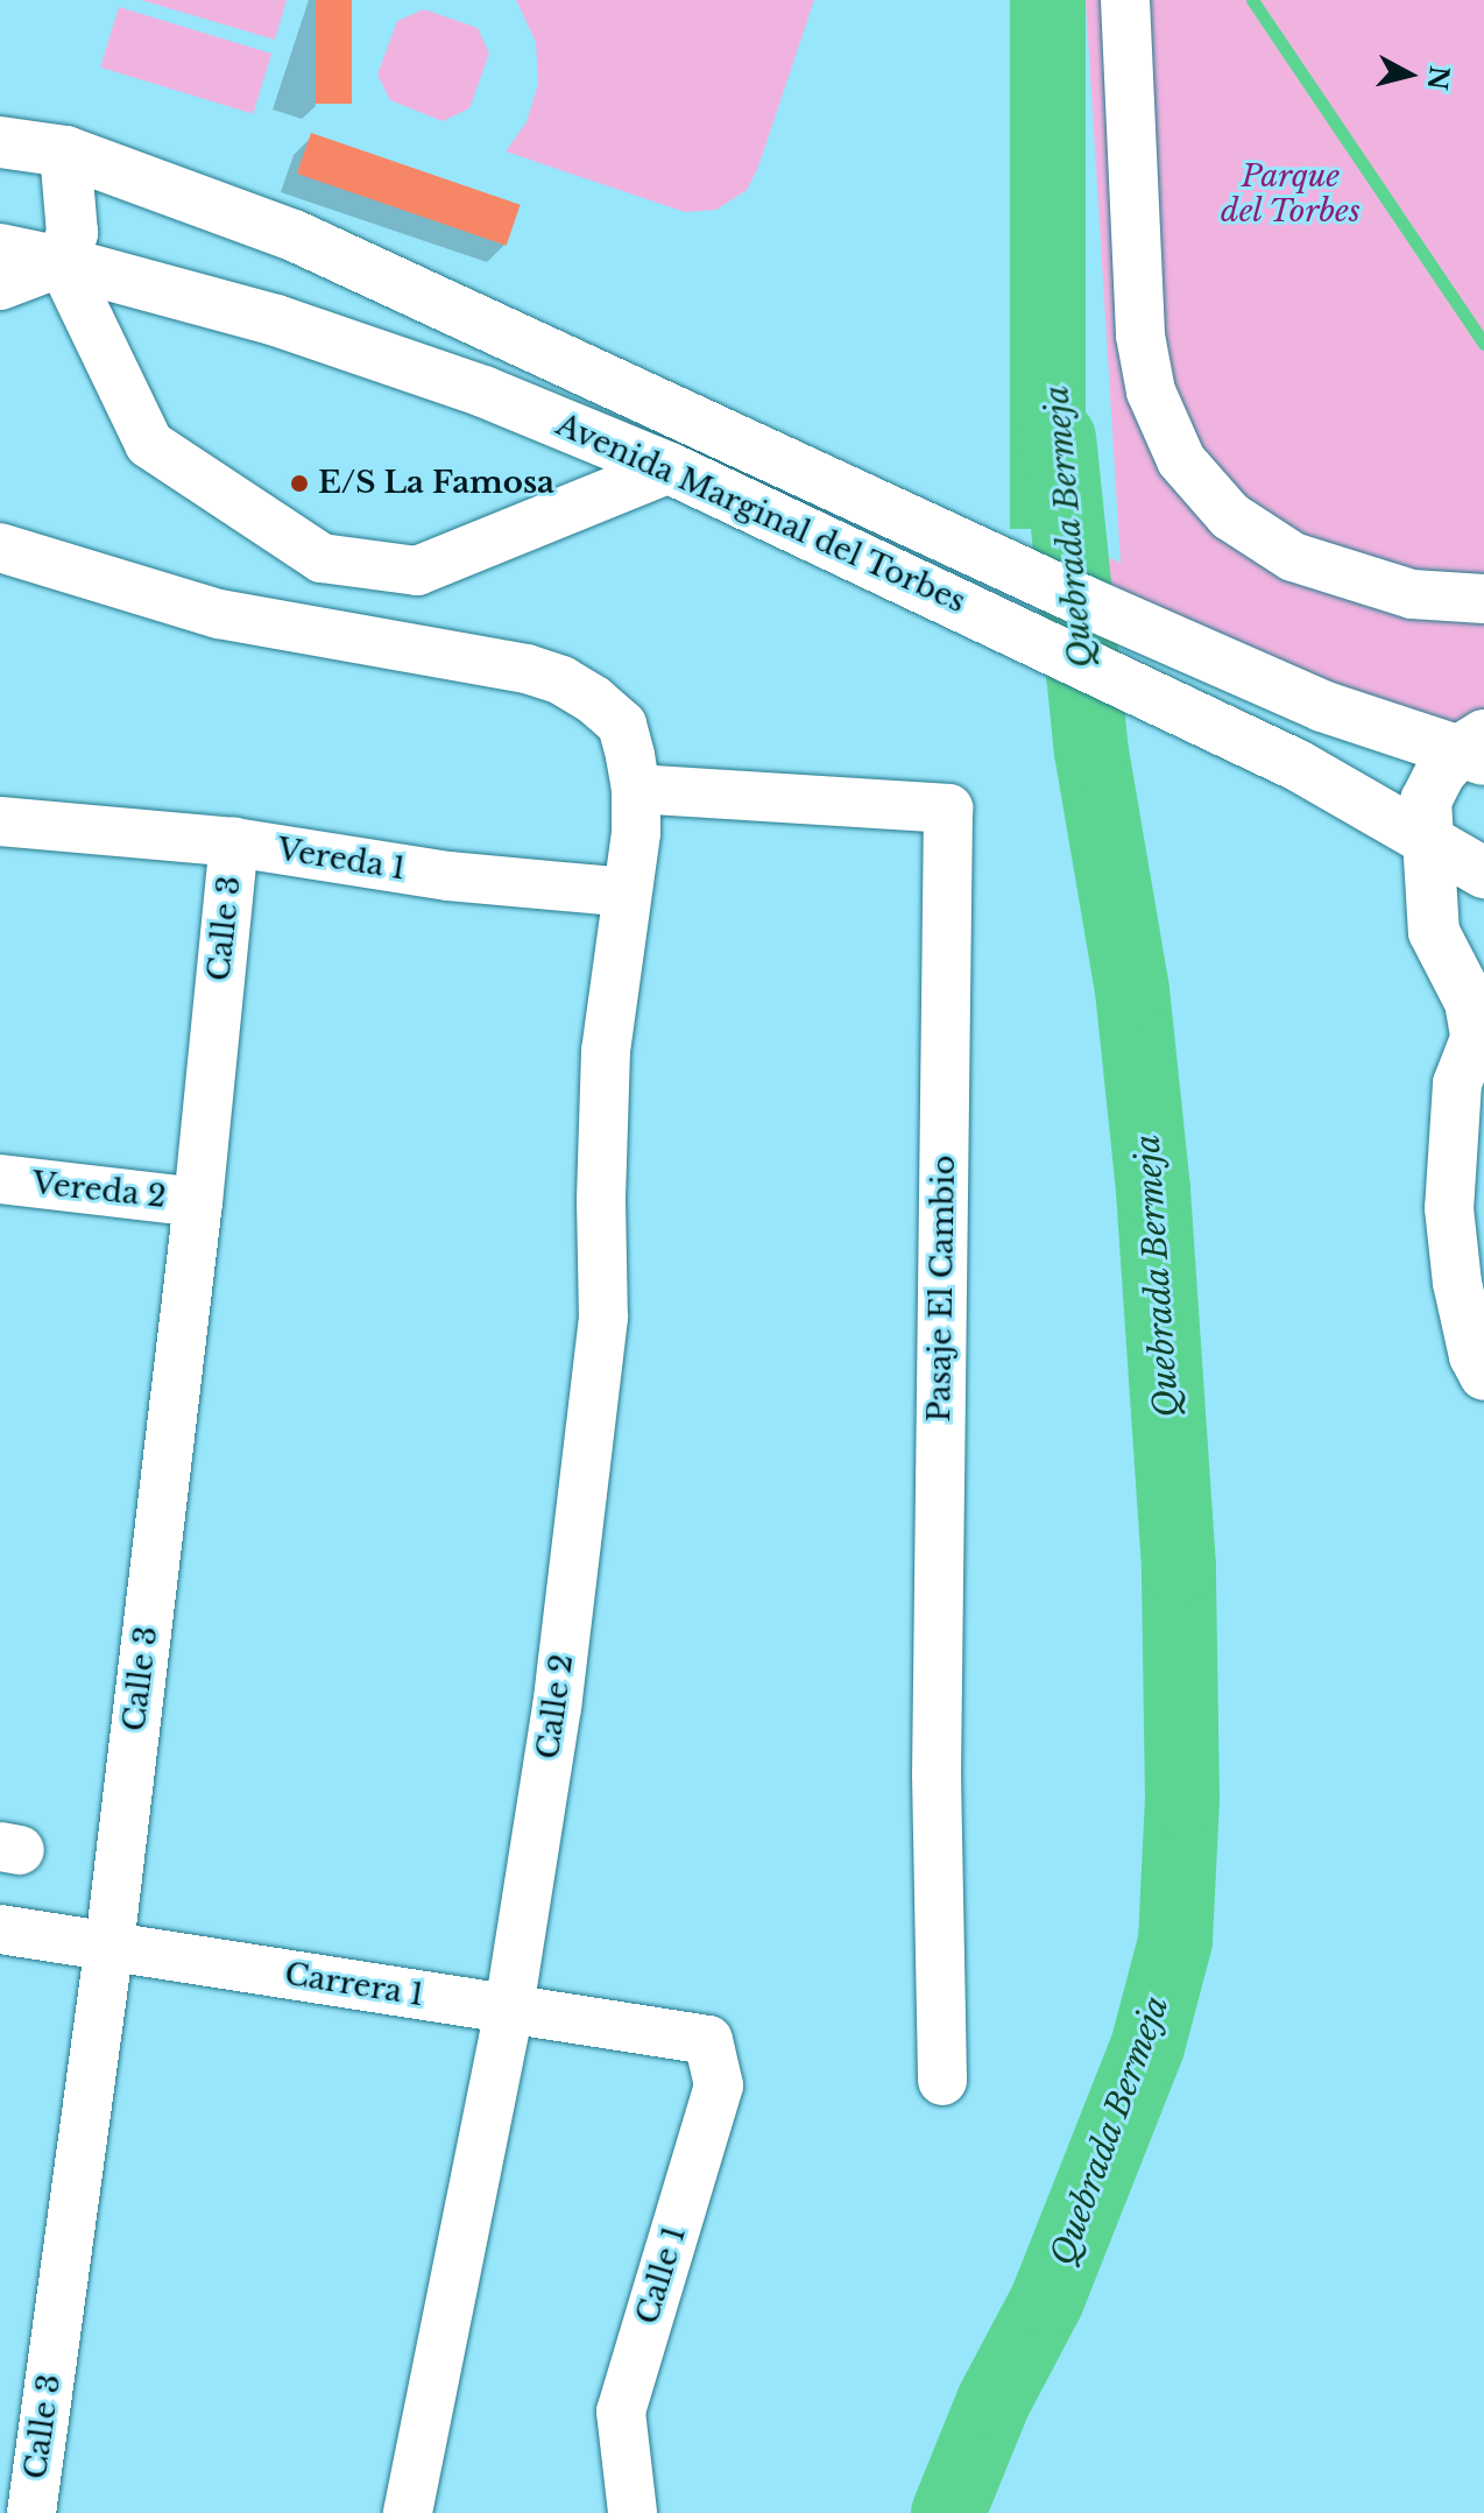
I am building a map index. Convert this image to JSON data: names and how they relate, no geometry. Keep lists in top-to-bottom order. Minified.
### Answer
{"streets":{"highway":["Avenida Marginal del Torbes"],"street":["Vereda 1","Calle 3","Vereda 2","Pasaje El Cambio","Calle 2","Carrera 1","Calle 1"]},"crossings":[["Vereda 1","Calle 3"],["Vereda 1","Calle 2"],["Calle 3","Vereda 2"],["Calle 3","Carrera 1"],["Pasaje El Cambio","Calle 2"],["Calle 2","Carrera 1"],["Carrera 1","Calle 1"]],"water":["Quebrada Bermeja"],"parks":["Parque del Torbes"],"places":["E/S La Famosa"],"north":"right"}
